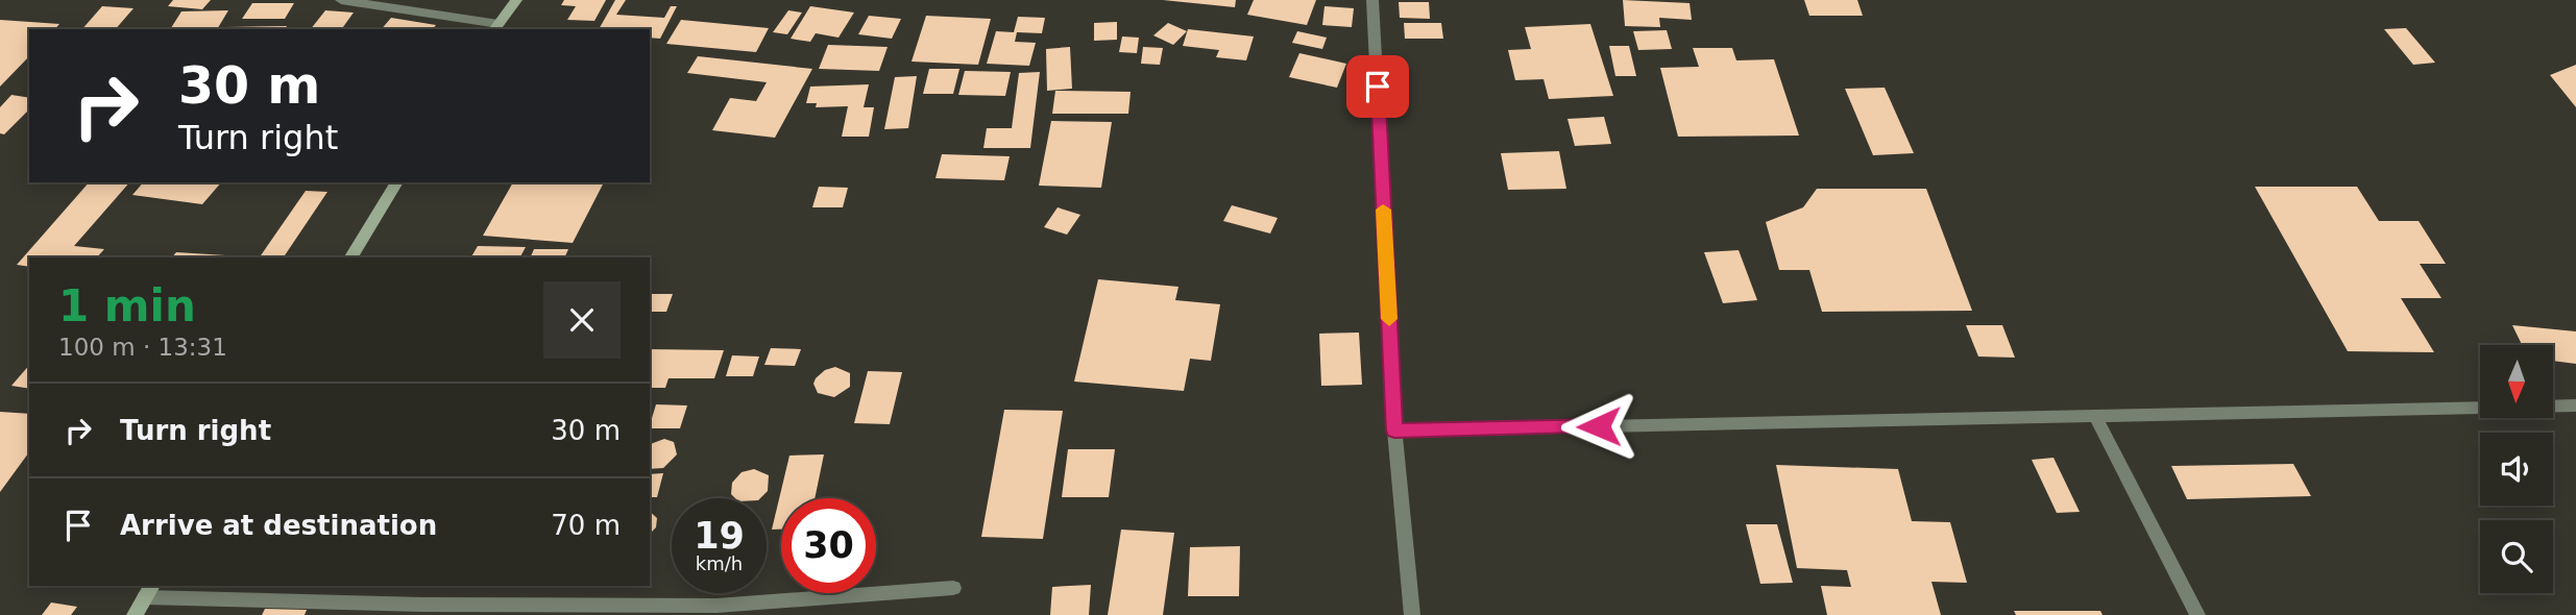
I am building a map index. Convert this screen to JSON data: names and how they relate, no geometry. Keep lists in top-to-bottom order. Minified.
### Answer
{"north":"bottom","page":{"turn":["30 m","Turn right"],"heading":["1 min","100 m · 13:31"],"list":[{"name":"Turn right","value":"30 m"},{"name":"Arrive at destination","value":"70 m"}],"speed":"19 km/h","limit":"30"}}
